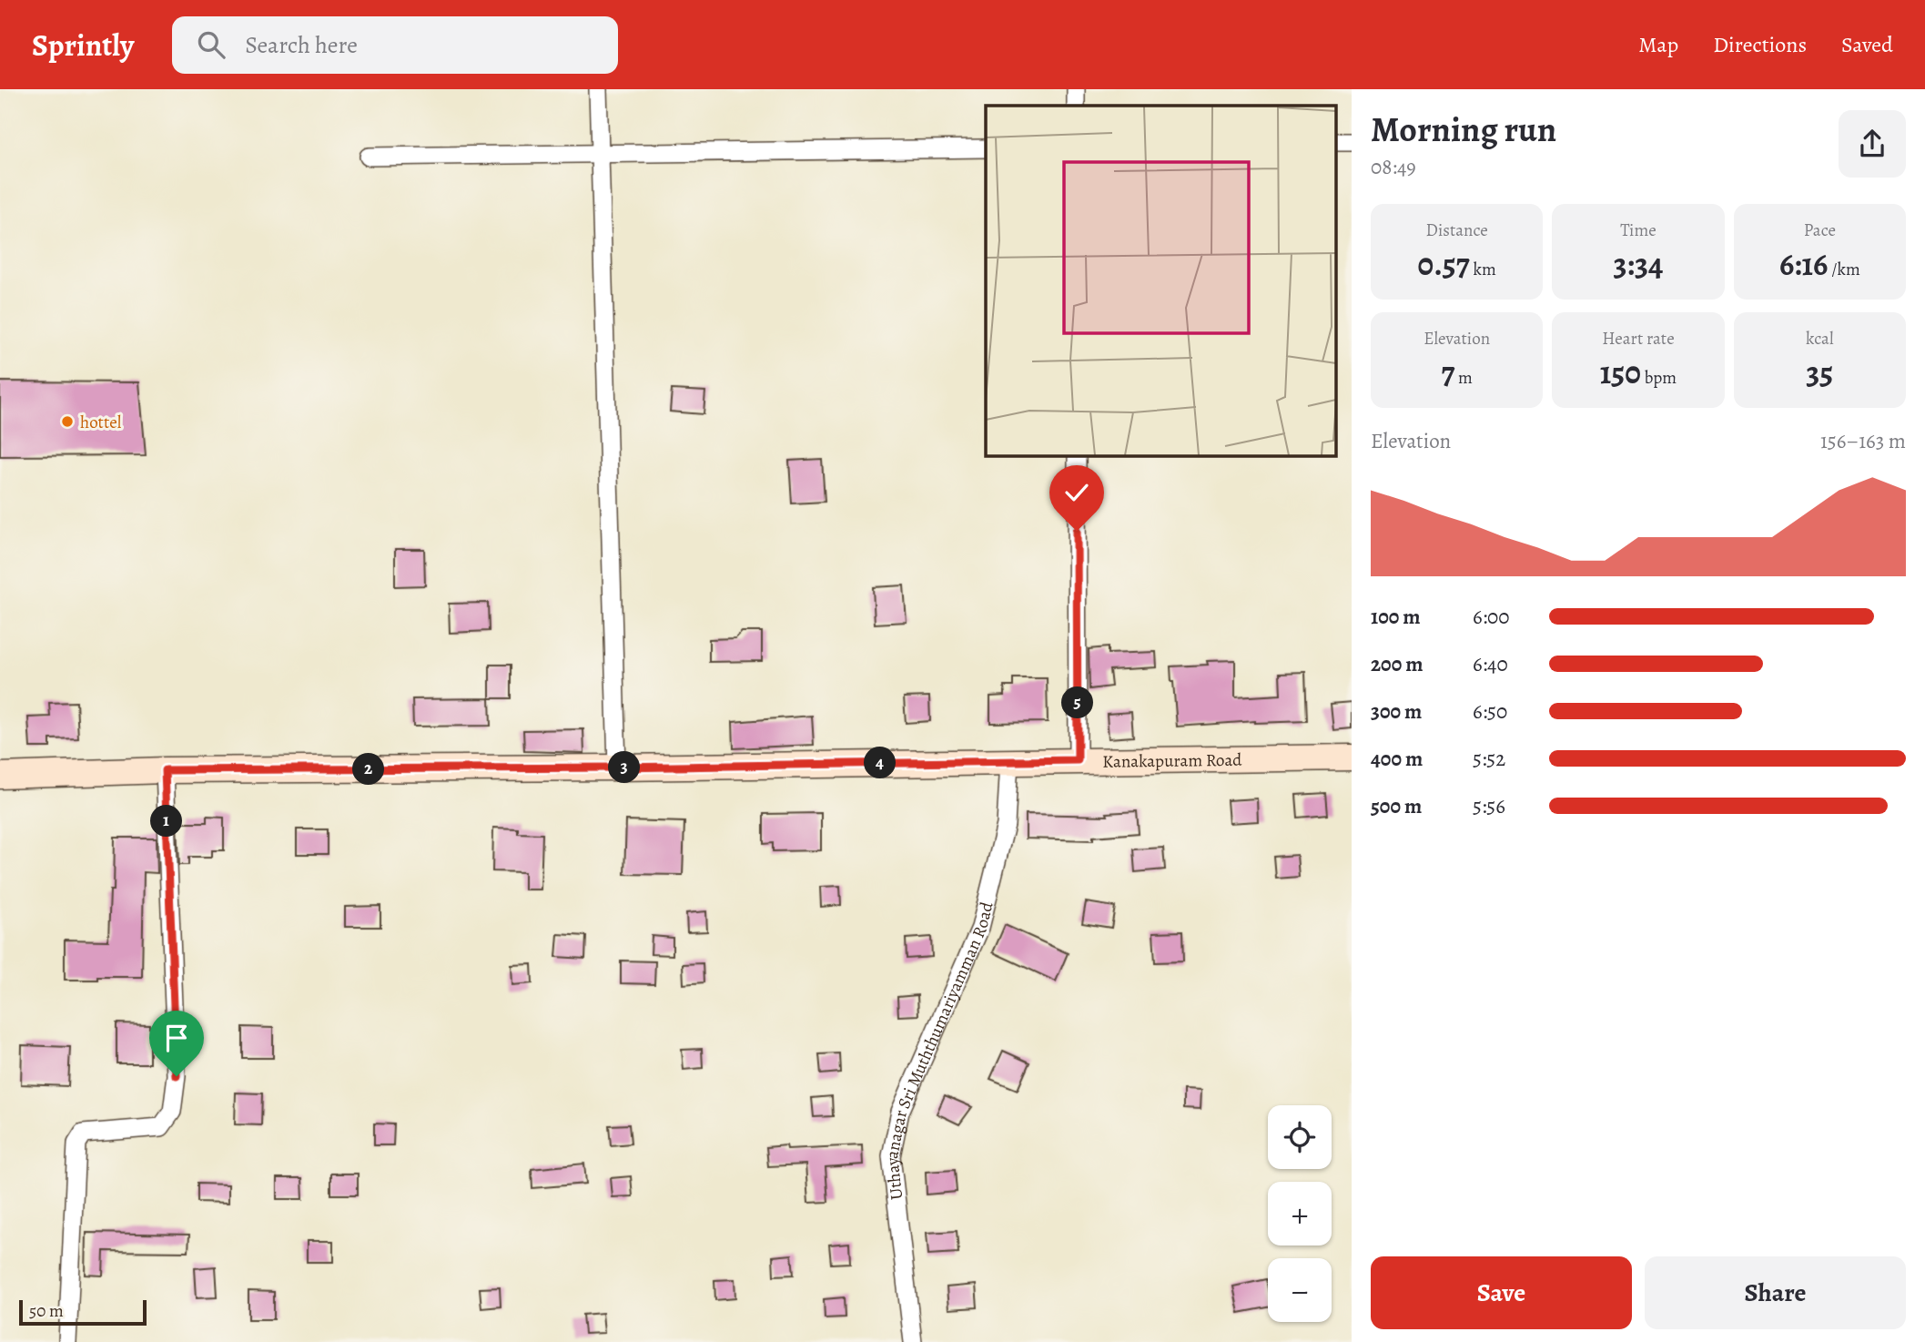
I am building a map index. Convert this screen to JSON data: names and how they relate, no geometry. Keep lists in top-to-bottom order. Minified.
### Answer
{"streets":{"street":["Kanakapuram Road","Uthayanagar Sri Muththumariyamman Road"]},"crossings":[["Kanakapuram Road","Uthayanagar Sri Muththumariyamman Road"]],"places":["hottel"],"scale_bar":"50 m","page":{"header":"Sprintly","search":"Search here","nav":["Map","Directions","Saved"],"heading":["Morning run","08:49"],"stats":[["Distance","0.57 km"],["Time","3:34"],["Pace","6:16 /km"],["Elevation","7 m"],["Heart rate","150 bpm"],["kcal","35"]],"chart":["Elevation","156–163 m"],"list":[{"name":"100 m","note":"6:00"},{"name":"200 m","note":"6:40"},{"name":"300 m","note":"6:50"},{"name":"400 m","note":"5:52"},{"name":"500 m","note":"5:56"}],"pins":["5","4","3","2","1"],"map_buttons":["+","−"],"buttons":["Save","Share"],"scale":"50 m"}}
